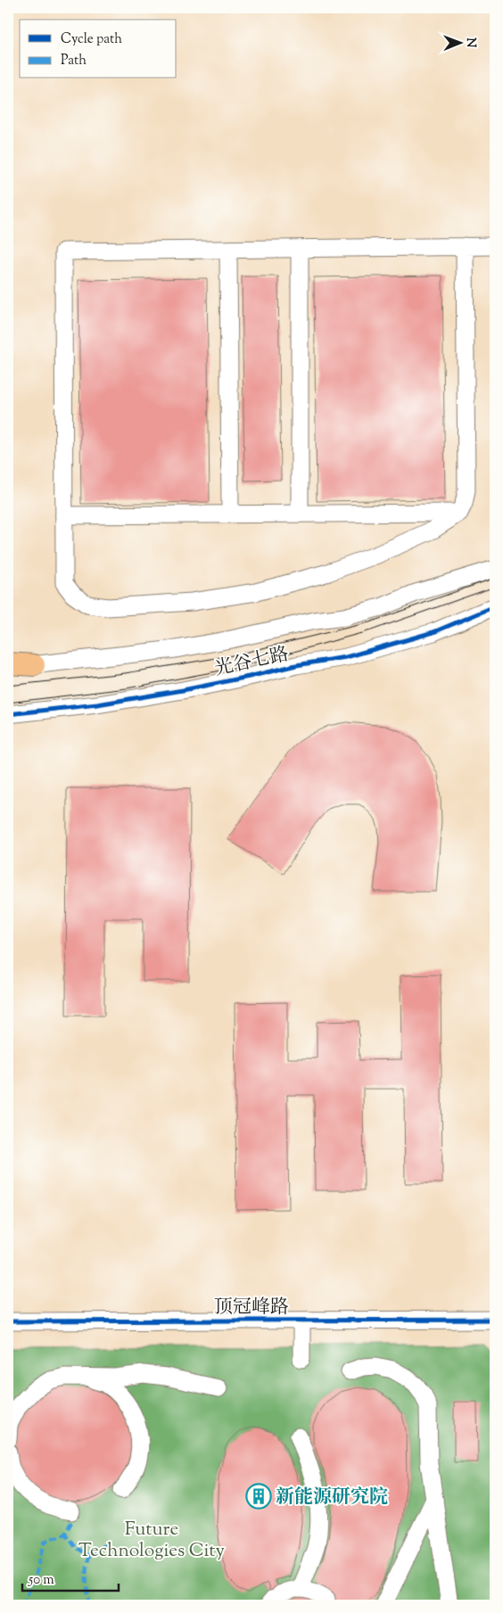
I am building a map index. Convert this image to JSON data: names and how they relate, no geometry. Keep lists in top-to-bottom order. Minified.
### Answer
{"streets":{"street":["光谷七路","顶冠峰路"]},"parks":["Future Technologies City"],"places":{"building":["新能源研究院"]},"legend":["Cycle path","Path"],"scale_bar":"50 m","north":"right"}
